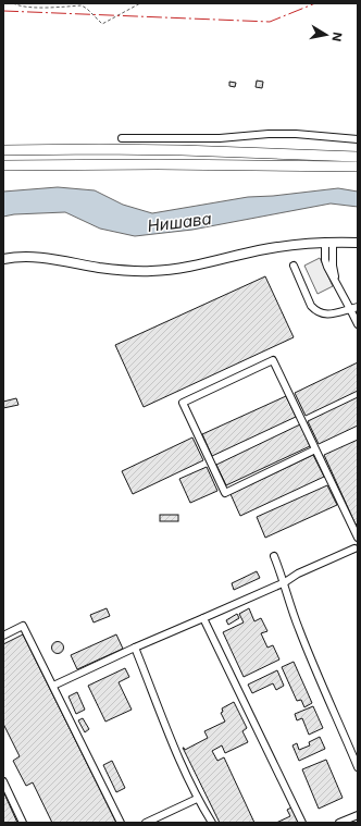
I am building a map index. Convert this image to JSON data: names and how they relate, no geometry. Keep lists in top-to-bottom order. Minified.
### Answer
{"water":["Нишава"],"north":"right"}
